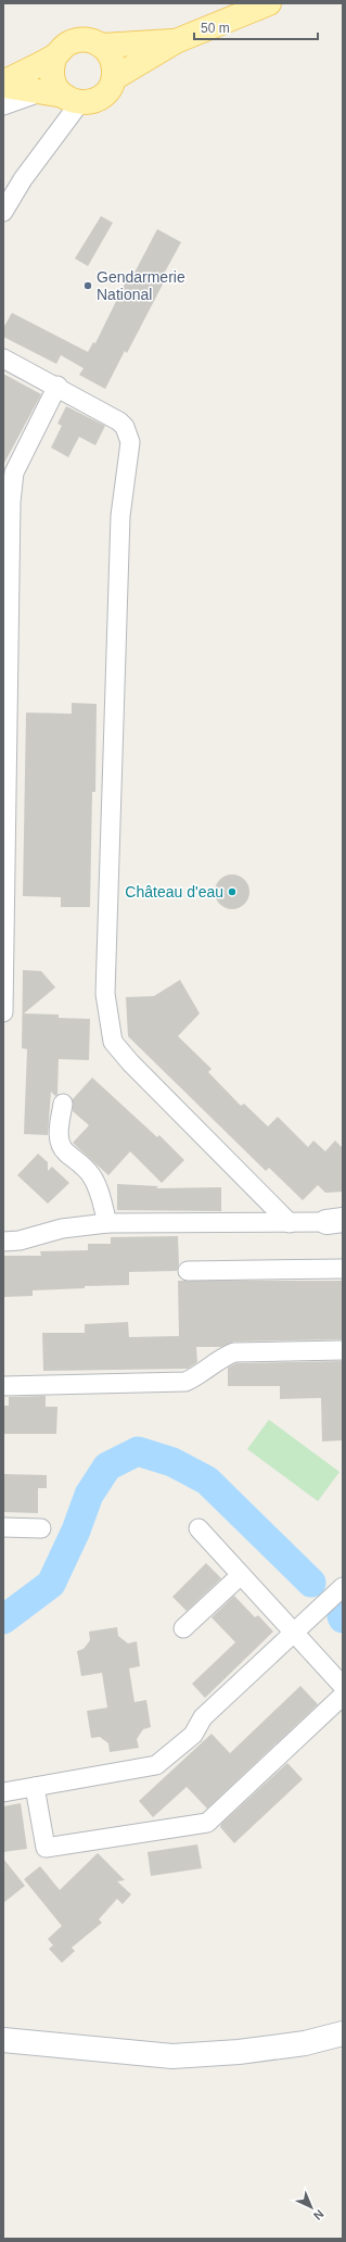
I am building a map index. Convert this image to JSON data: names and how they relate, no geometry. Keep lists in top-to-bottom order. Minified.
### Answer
{"places":["Gendarmerie National","Château d'eau"],"scale_bar":"50 m","north":"bottom right"}
